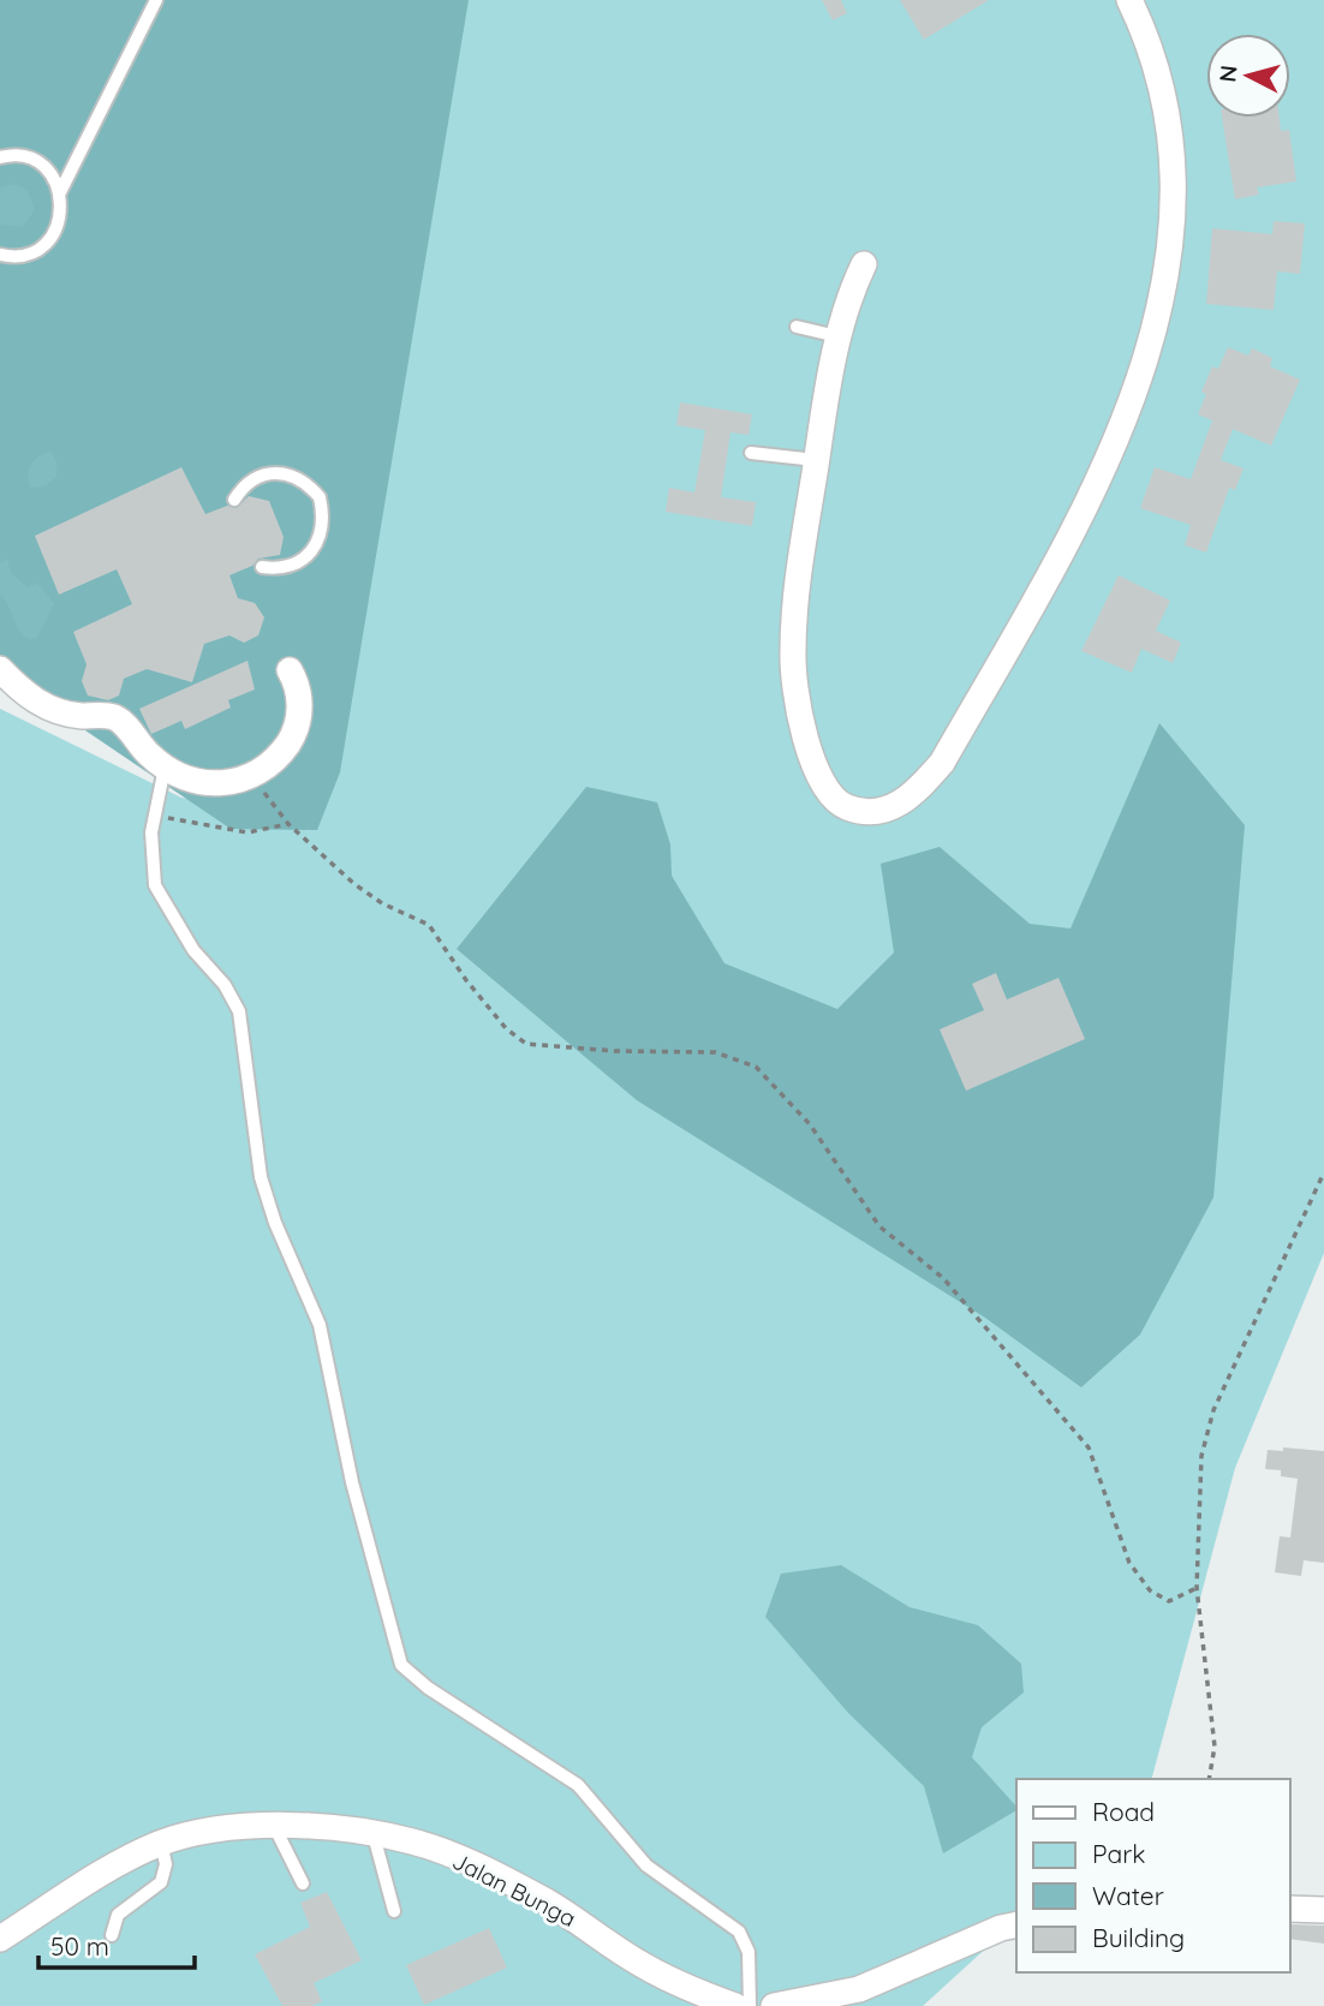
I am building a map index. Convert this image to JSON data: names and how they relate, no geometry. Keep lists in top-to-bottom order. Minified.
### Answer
{"streets":{"street":["Jalan Bunga"]},"legend":["Road","Park","Water","Building"],"scale_bar":"50 m","north":"left"}
